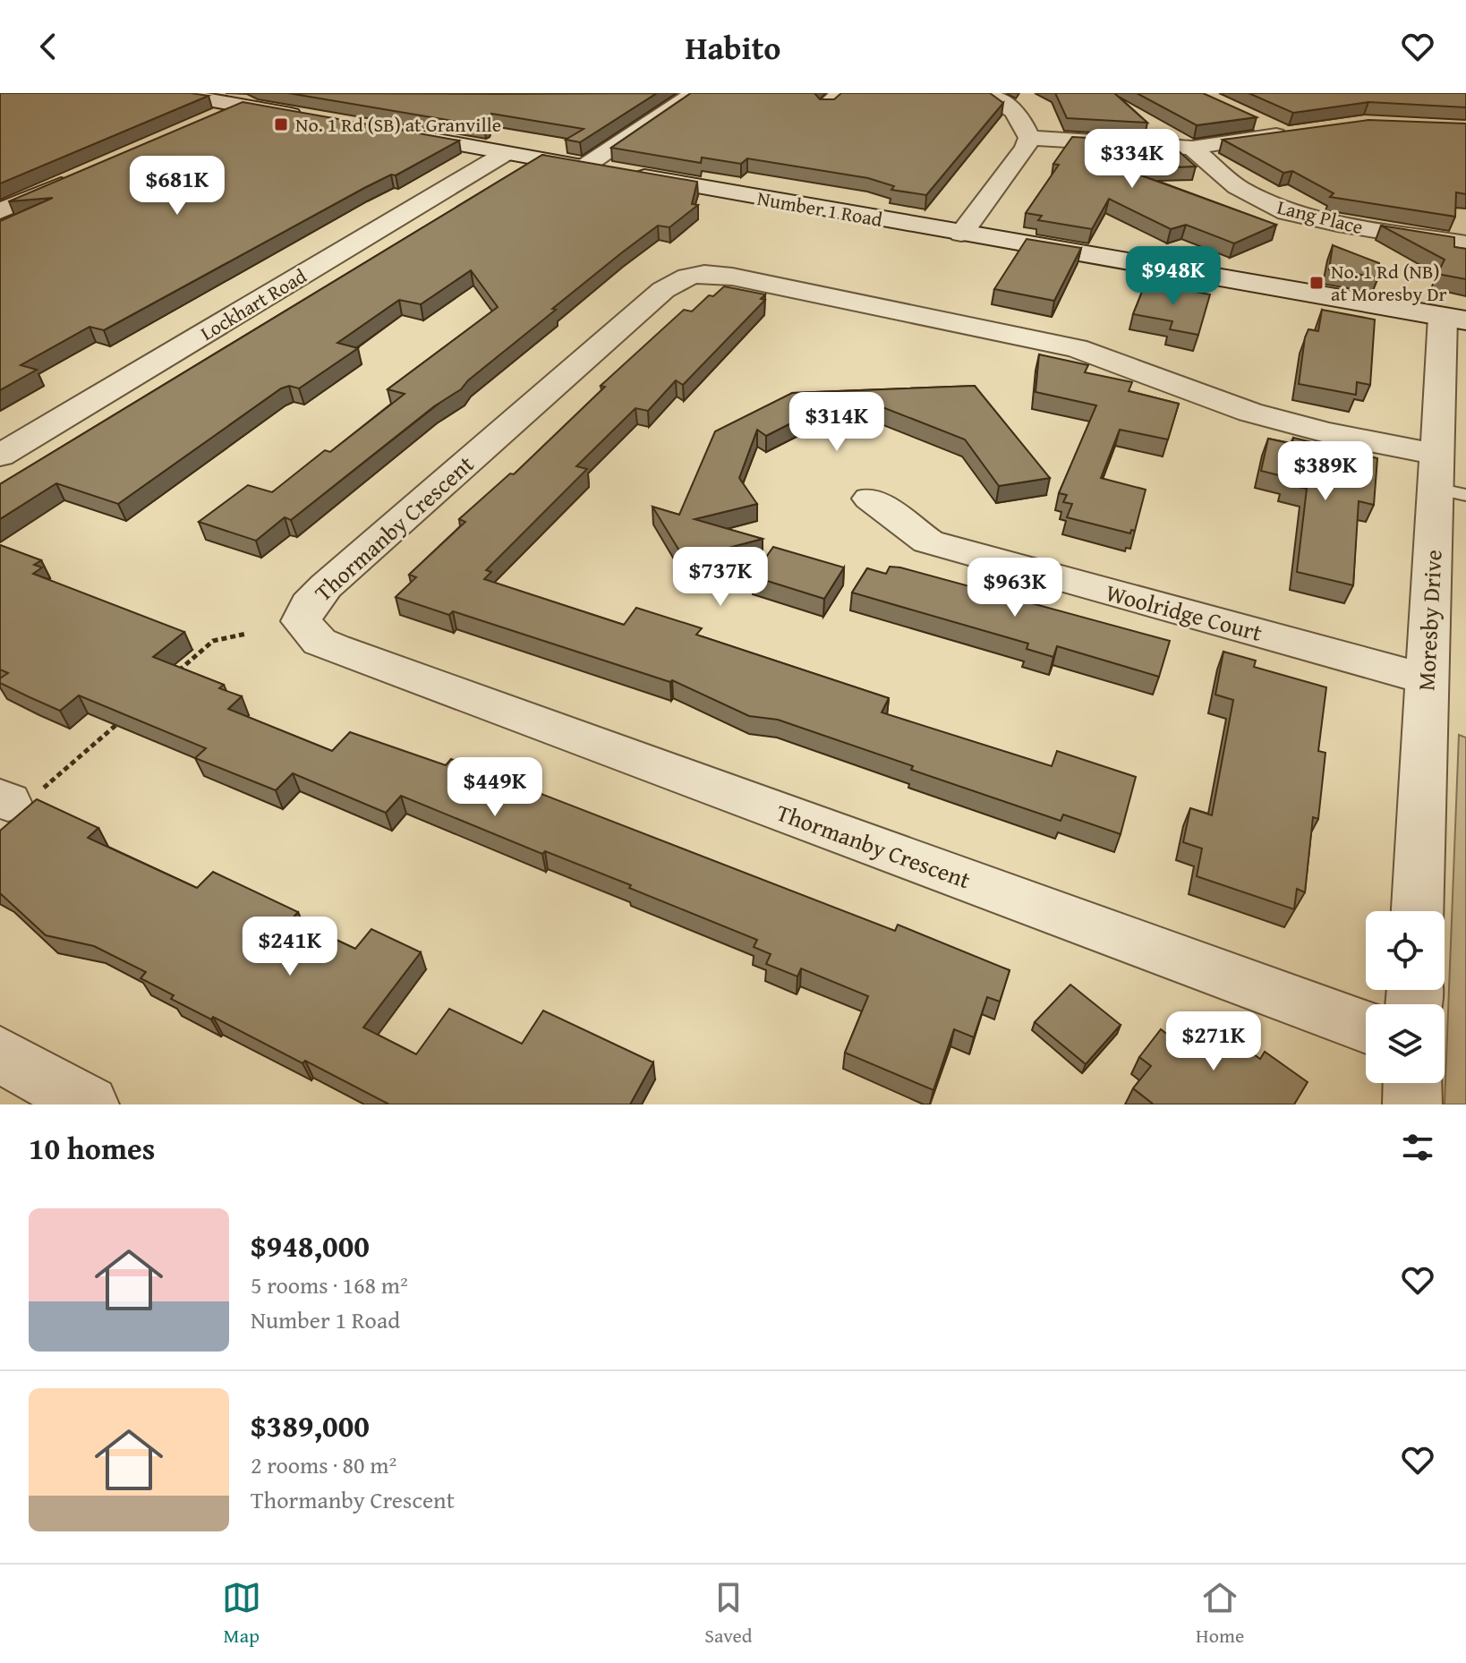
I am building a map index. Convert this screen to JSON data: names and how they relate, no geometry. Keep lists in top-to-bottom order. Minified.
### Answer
{"streets":{"street":["Number 1 Road","Lang Place","Lockhart Road","Thormanby Crescent","Woolridge Court","Moresby Drive"]},"crossings":[["Number 1 Road","Lockhart Road"],["Number 1 Road","Moresby Drive"],["Thormanby Crescent","Moresby Drive"],["Woolridge Court","Moresby Drive"]],"places":{"transit":["No. 1 Rd (SB) at Granville","No. 1 Rd (NB) at Moresby Dr"]},"page":{"header":"Habito","price":["$334K","$681K","$948K","$314K","$389K","$737K","$963K","$449K","$241K","$271K"],"heading":"10 homes","list":[{"name":"$948,000","note":"5 rooms · 168 m² · Number 1 Road"},{"name":"$389,000","note":"2 rooms · 80 m² · Thormanby Crescent"}],"tabs":["Map","Saved","Home"]}}
